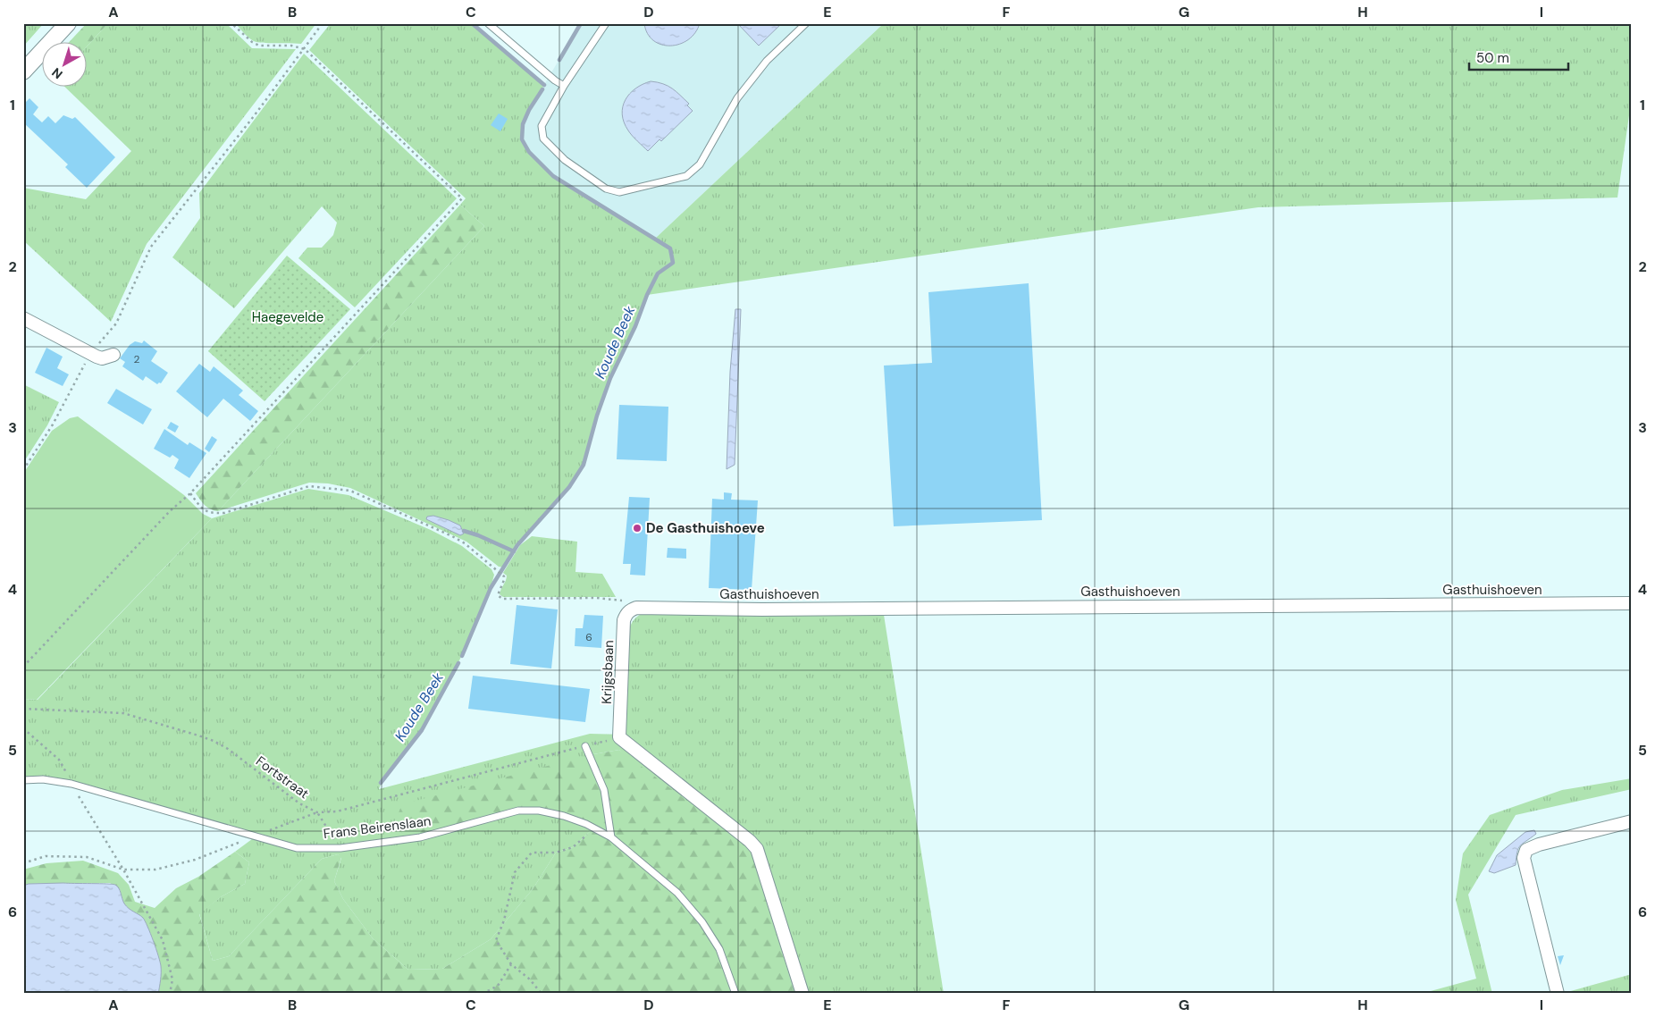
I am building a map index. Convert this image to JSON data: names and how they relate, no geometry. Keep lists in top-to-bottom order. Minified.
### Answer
{"streets":{"street":["Gasthuishoeven","Krijgsbaan"],"lane":["Frans Beirenslaan"],"path":["Fortstraat"]},"crossings":[["Gasthuishoeven","Krijgsbaan"],["Krijgsbaan","Fortstraat"]],"water":["Koude Beek"],"parks":["Haegevelde"],"places":["De Gasthuishoeve"],"house_numbers":["2","6"],"scale_bar":"50 m","north":"bottom left","grid":{"columns":["A","B","C","D","E","F","G","H","I"],"rows":["1","2","3","4","5","6"]}}
